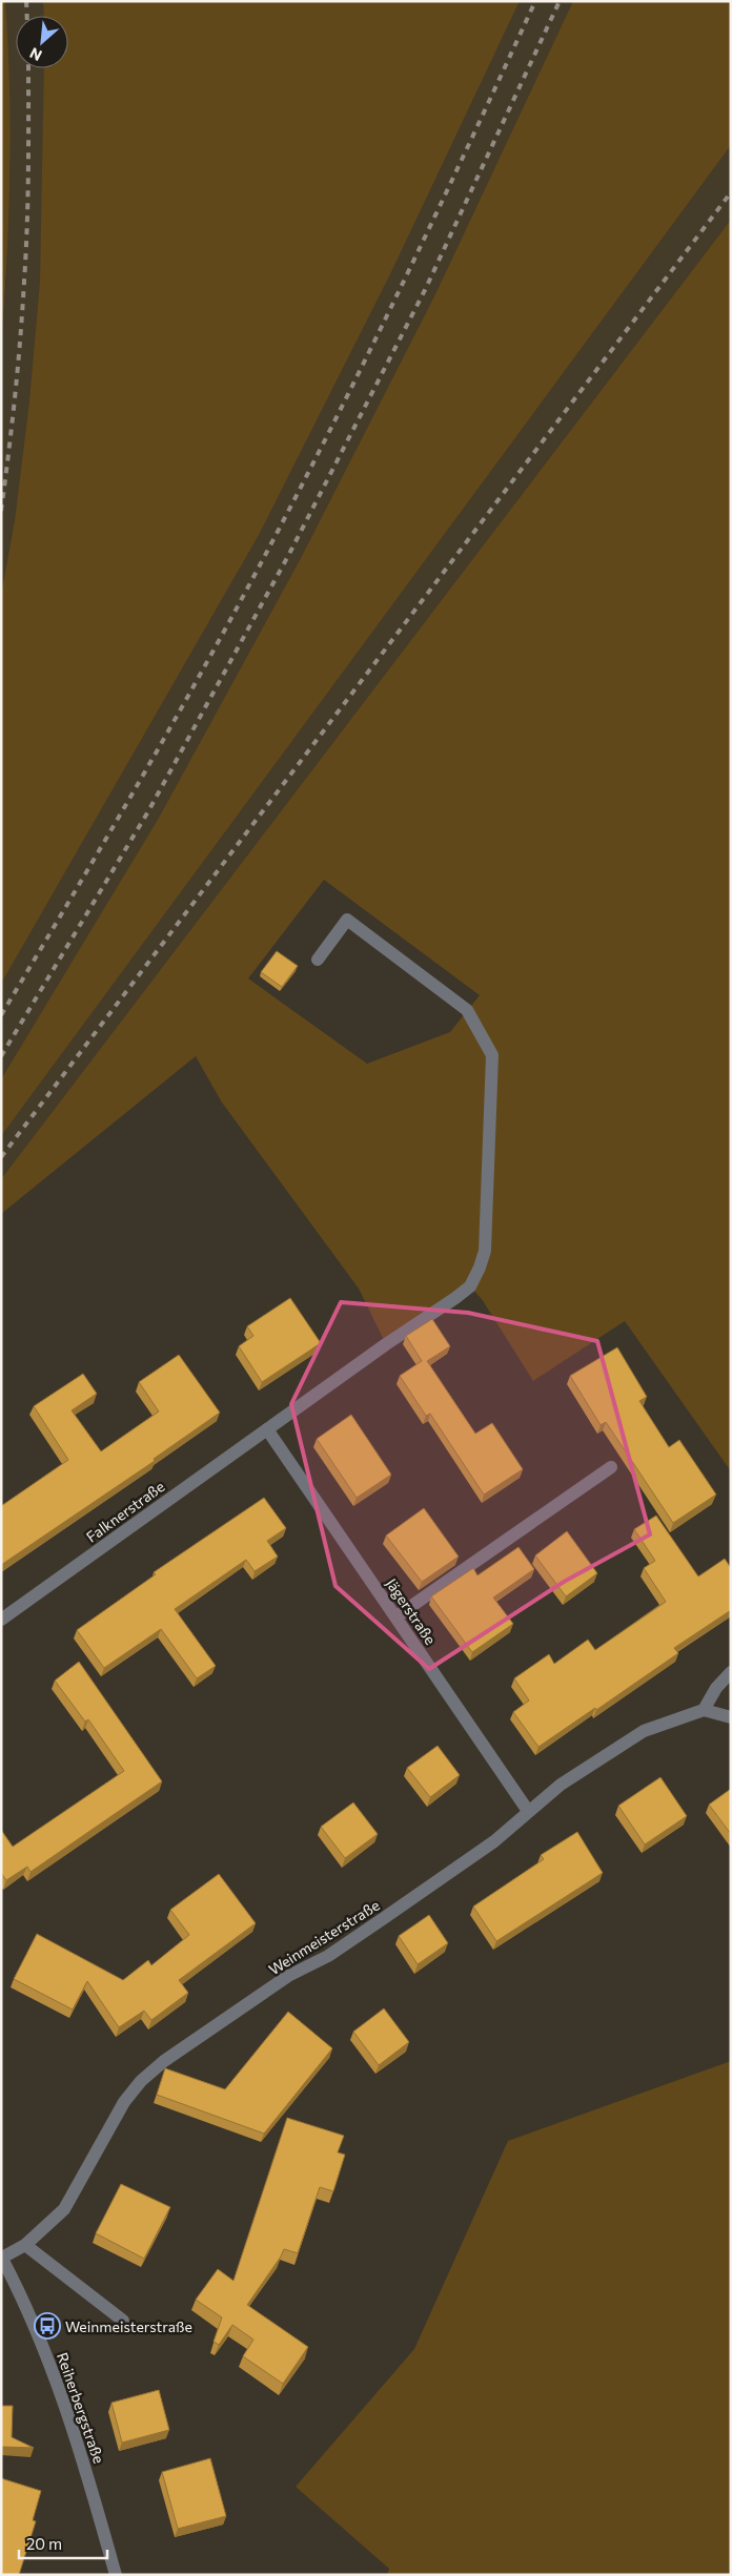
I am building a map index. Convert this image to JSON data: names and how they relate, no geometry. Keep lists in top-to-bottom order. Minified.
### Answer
{"streets":{"street":["Falknerstraße","Jägerstraße","Weinmeisterstraße","Reiherbergstraße"]},"crossings":[["Falknerstraße","Jägerstraße"],["Jägerstraße","Weinmeisterstraße"],["Weinmeisterstraße","Reiherbergstraße"]],"places":{"bus stop":["Weinmeisterstraße"]},"scale_bar":"20 m","north":"bottom left"}
